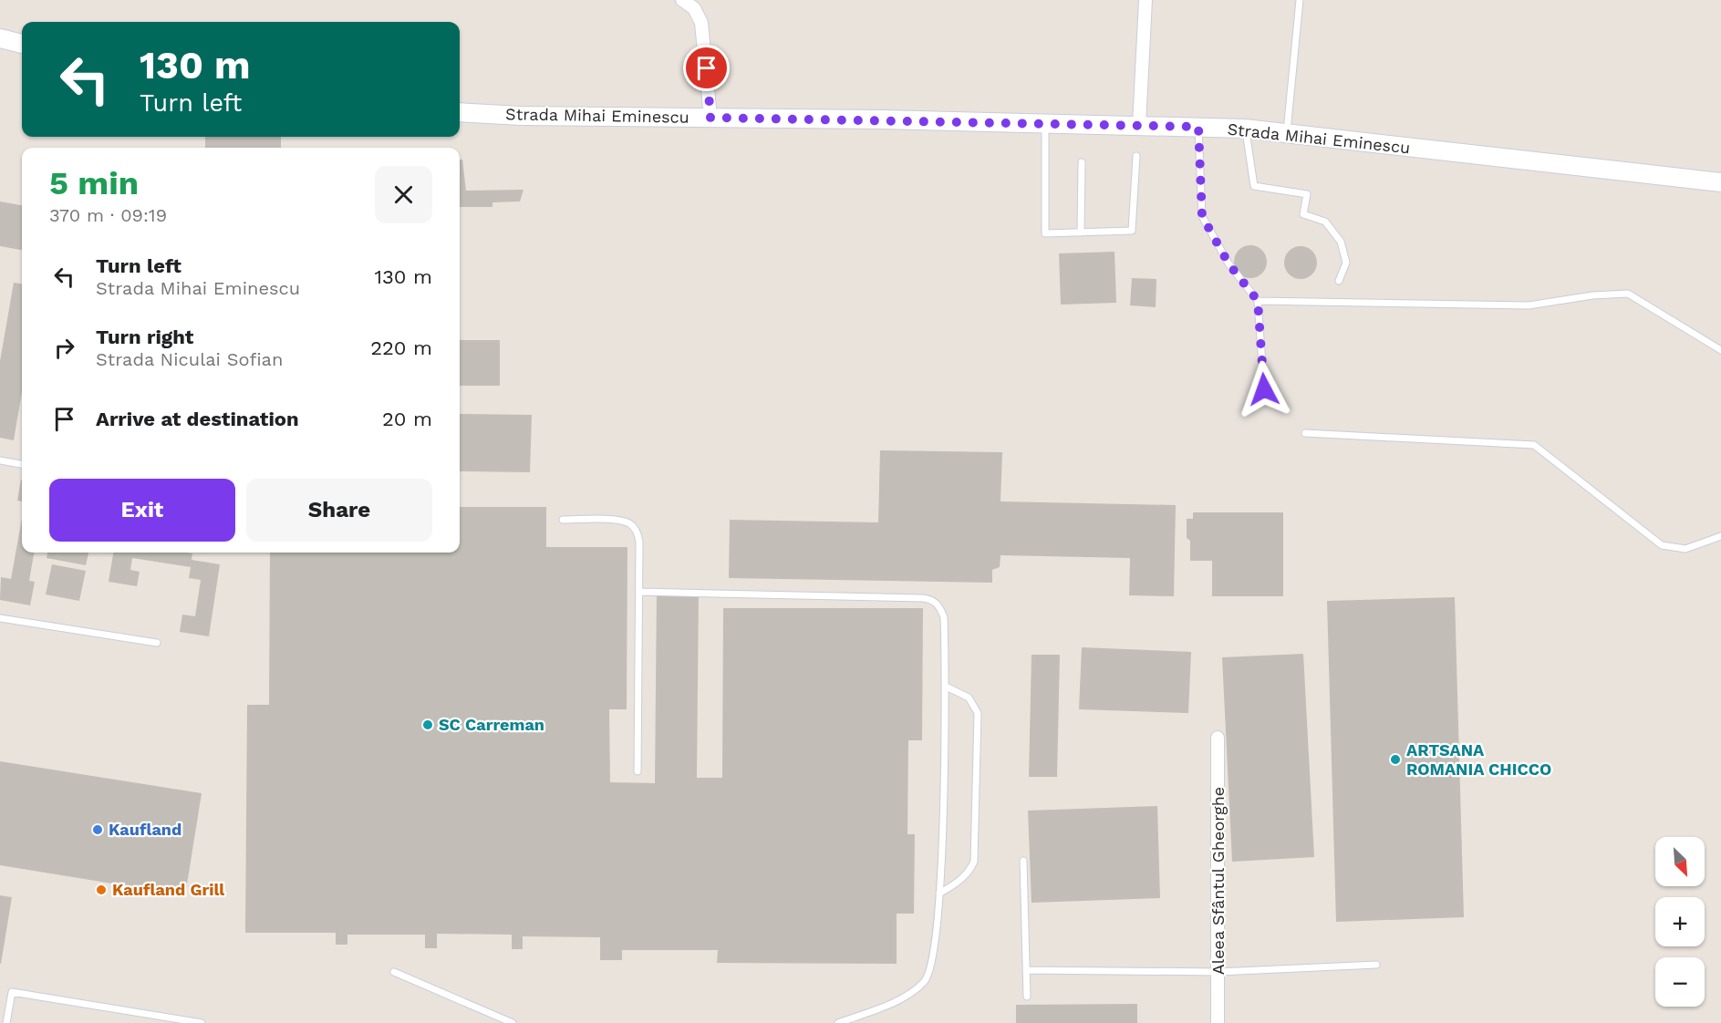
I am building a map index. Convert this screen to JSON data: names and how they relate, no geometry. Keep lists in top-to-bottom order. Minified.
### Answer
{"streets":{"street":["Strada Mihai Eminescu","Aleea Sfântul Gheorghe"]},"places":["SC Carreman","ARTSANA ROMANIA CHICCO","Kaufland","Kaufland Grill"],"north":"bottom right","page":{"turn":["130 m","Turn left"],"heading":["5 min","370 m · 09:19"],"list":[{"name":"Turn left","note":"Strada Mihai Eminescu","value":"130 m"},{"name":"Turn right","note":"Strada Niculai Sofian","value":"220 m"},{"name":"Arrive at destination","value":"20 m"}],"buttons":["Exit","Share"],"map_buttons":["+","−"]}}
